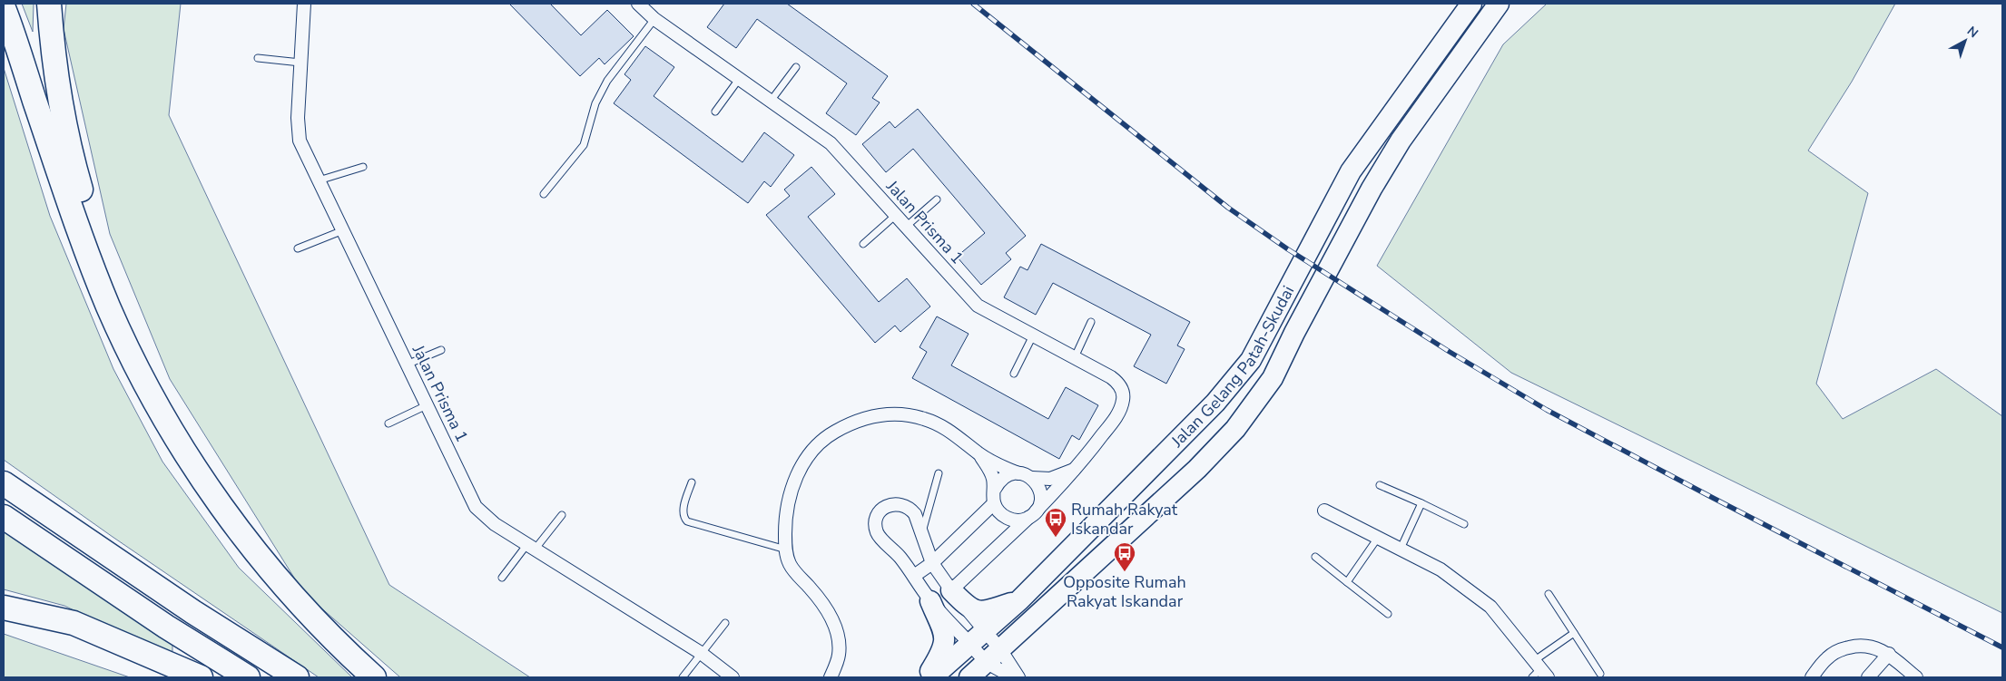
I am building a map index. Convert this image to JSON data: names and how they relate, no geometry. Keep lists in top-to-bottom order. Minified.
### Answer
{"streets":{"main road":["Jalan Gelang Patah-Skudai"],"street":["Jalan Prisma 1"]},"places":{"bus stop":["Rumah Rakyat Iskandar","Opposite Rumah Rakyat Iskandar"]},"north":"top right"}
